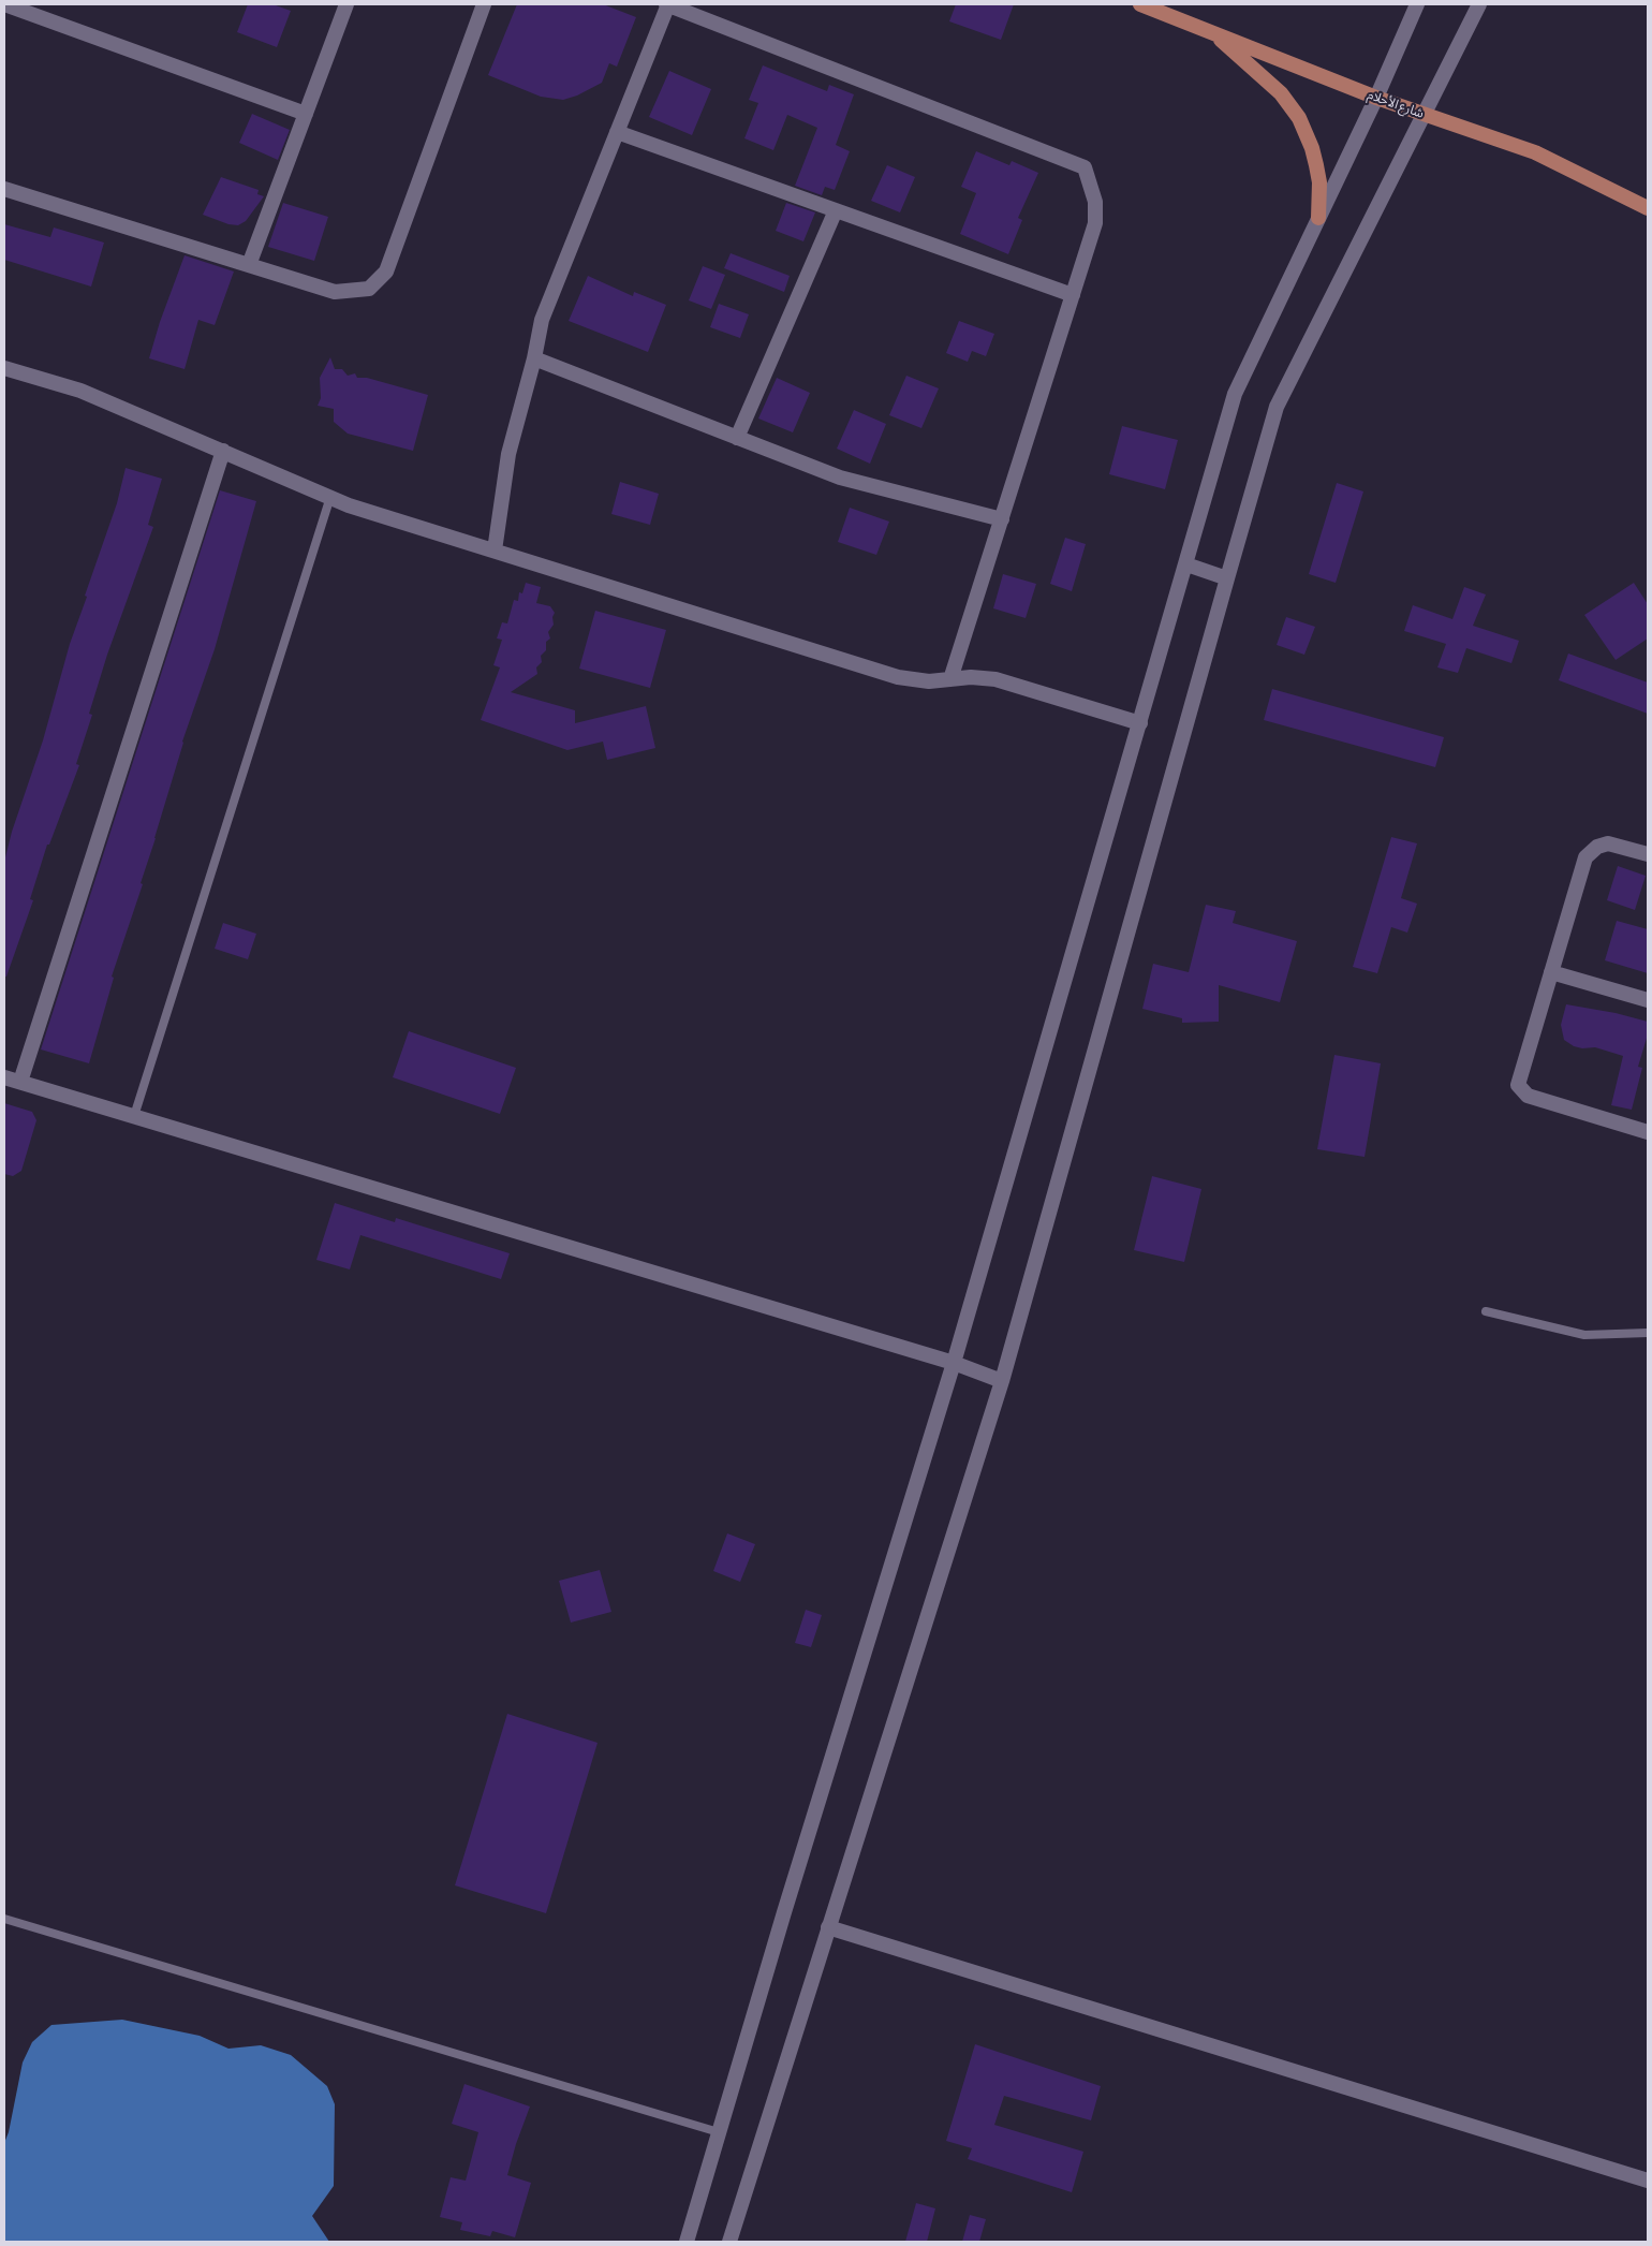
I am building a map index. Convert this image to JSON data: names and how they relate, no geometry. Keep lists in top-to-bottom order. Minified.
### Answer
{"streets":{"main road":["شارع الأحلام"]}}
